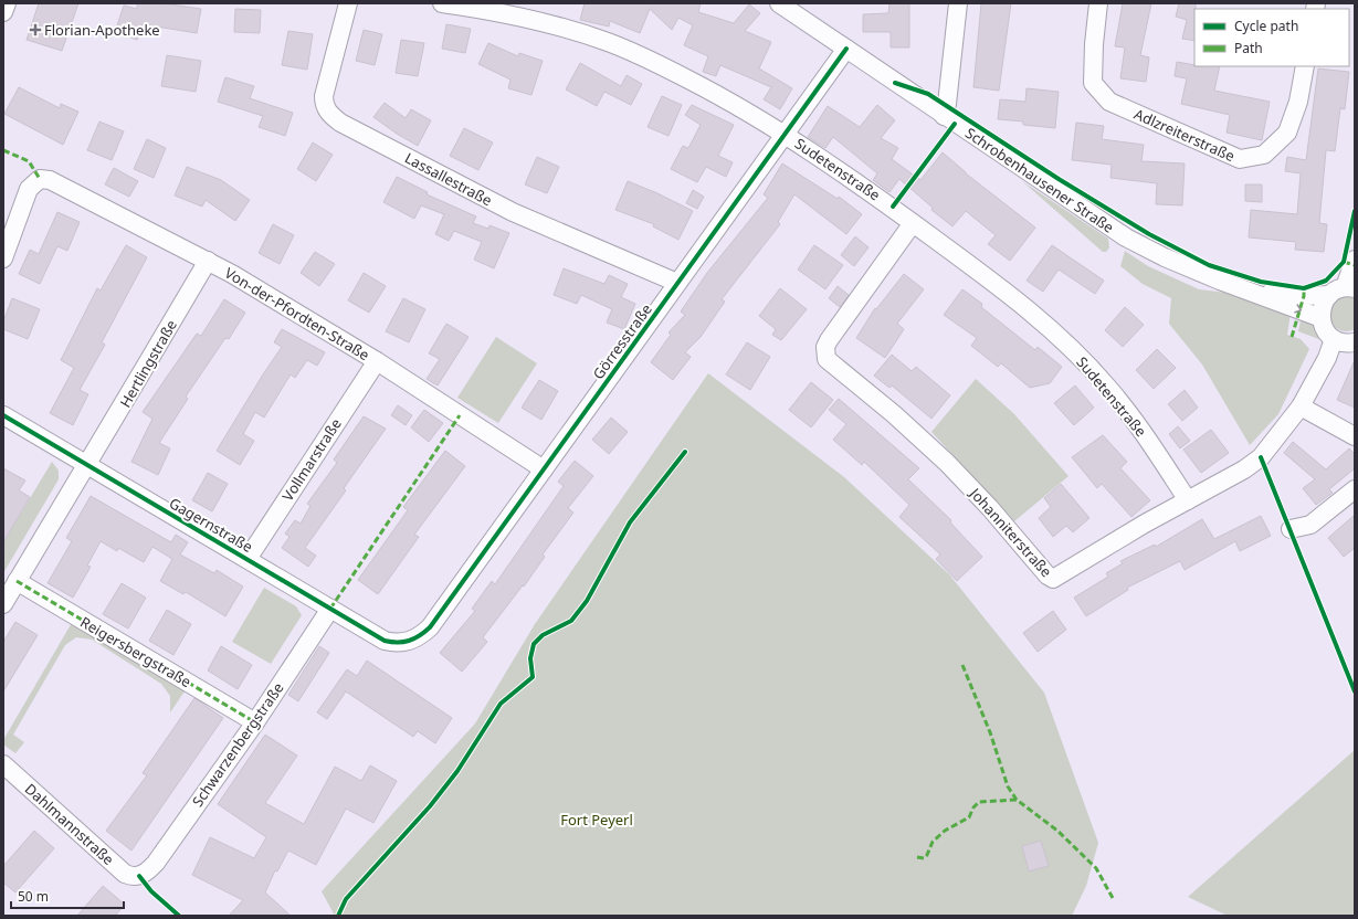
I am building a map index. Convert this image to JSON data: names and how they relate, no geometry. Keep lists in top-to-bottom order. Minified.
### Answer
{"streets":{"street":["Adlzreiterstraße","Sudetenstraße","Lassallestraße","Schrobenhausener Straße","Von-der-Pfordten-Straße","Görresstraße","Hertlingstraße","Vollmarstraße","Gagernstraße","Johanniterstraße","Reigersbergstraße","Schwarzenbergstraße","Dahlmannstraße"]},"crossings":[["Sudetenstraße","Görresstraße"],["Sudetenstraße","Johanniterstraße"],["Lassallestraße","Görresstraße"],["Schrobenhausener Straße","Görresstraße"],["Von-der-Pfordten-Straße","Görresstraße"],["Von-der-Pfordten-Straße","Hertlingstraße"],["Von-der-Pfordten-Straße","Vollmarstraße"],["Görresstraße","Gagernstraße"],["Hertlingstraße","Gagernstraße"],["Vollmarstraße","Gagernstraße"],["Gagernstraße","Schwarzenbergstraße"],["Reigersbergstraße","Schwarzenbergstraße"],["Schwarzenbergstraße","Dahlmannstraße"]],"parks":["Fort Peyerl"],"places":{"health":["Florian-Apotheke"]},"legend":["Cycle path","Path"],"scale_bar":"50 m"}
